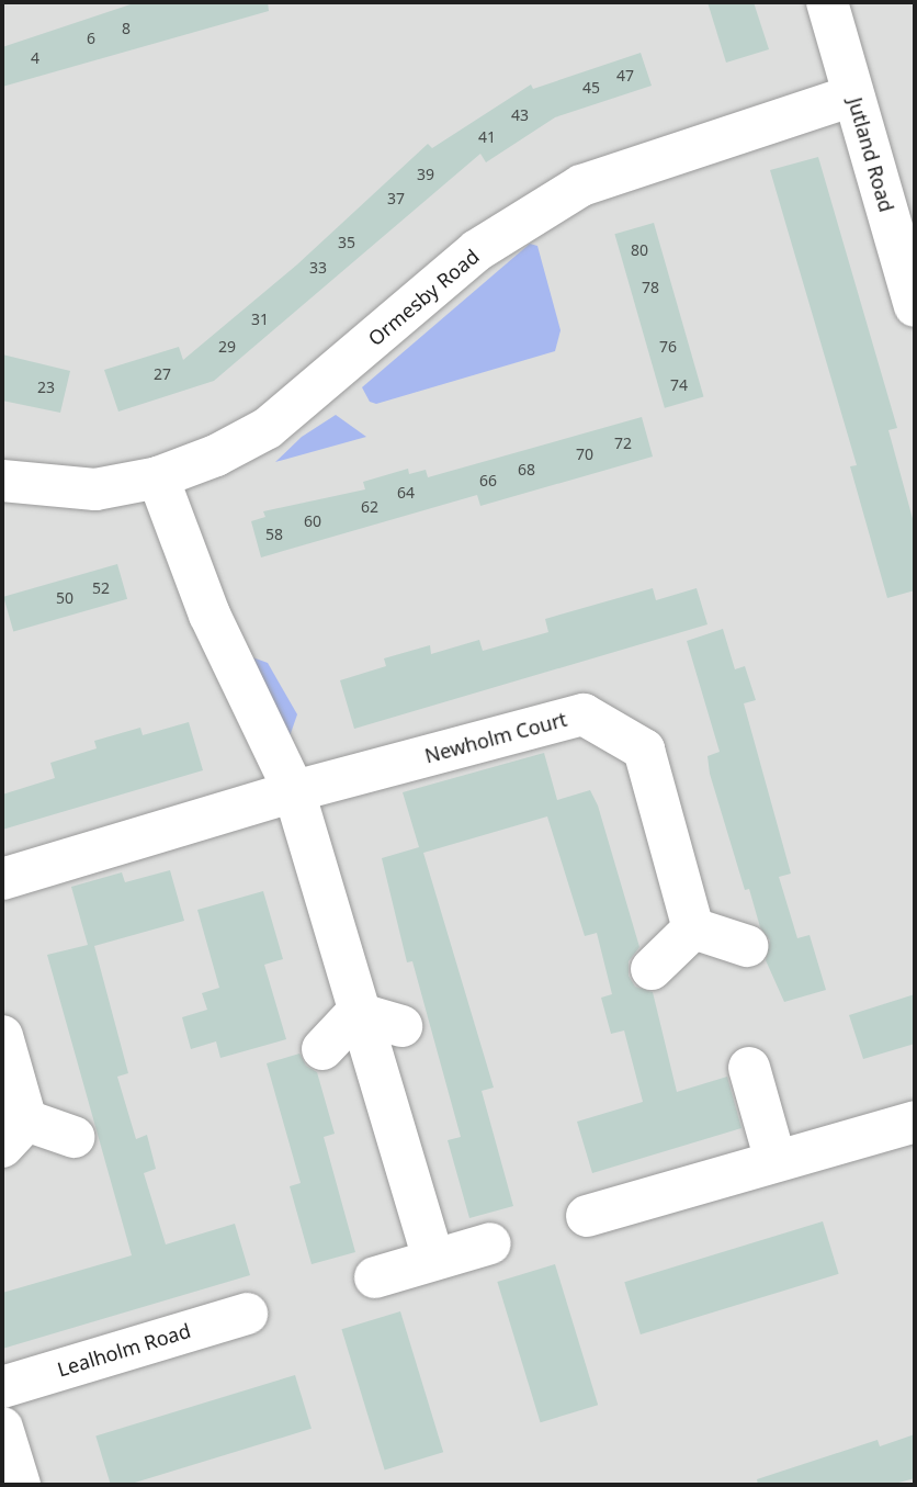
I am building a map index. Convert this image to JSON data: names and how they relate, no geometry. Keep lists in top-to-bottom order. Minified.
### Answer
{"streets":{"street":["Jutland Road","Ormesby Road","Newholm Court","Lealholm Road"]},"crossings":[["Jutland Road","Ormesby Road"]],"house_numbers":["8","6","4","47","45","43","41","39","37","35","80","33","78","31","29","76","27","74","23","72","70","68","66","64","62","60","58","52","50"]}
